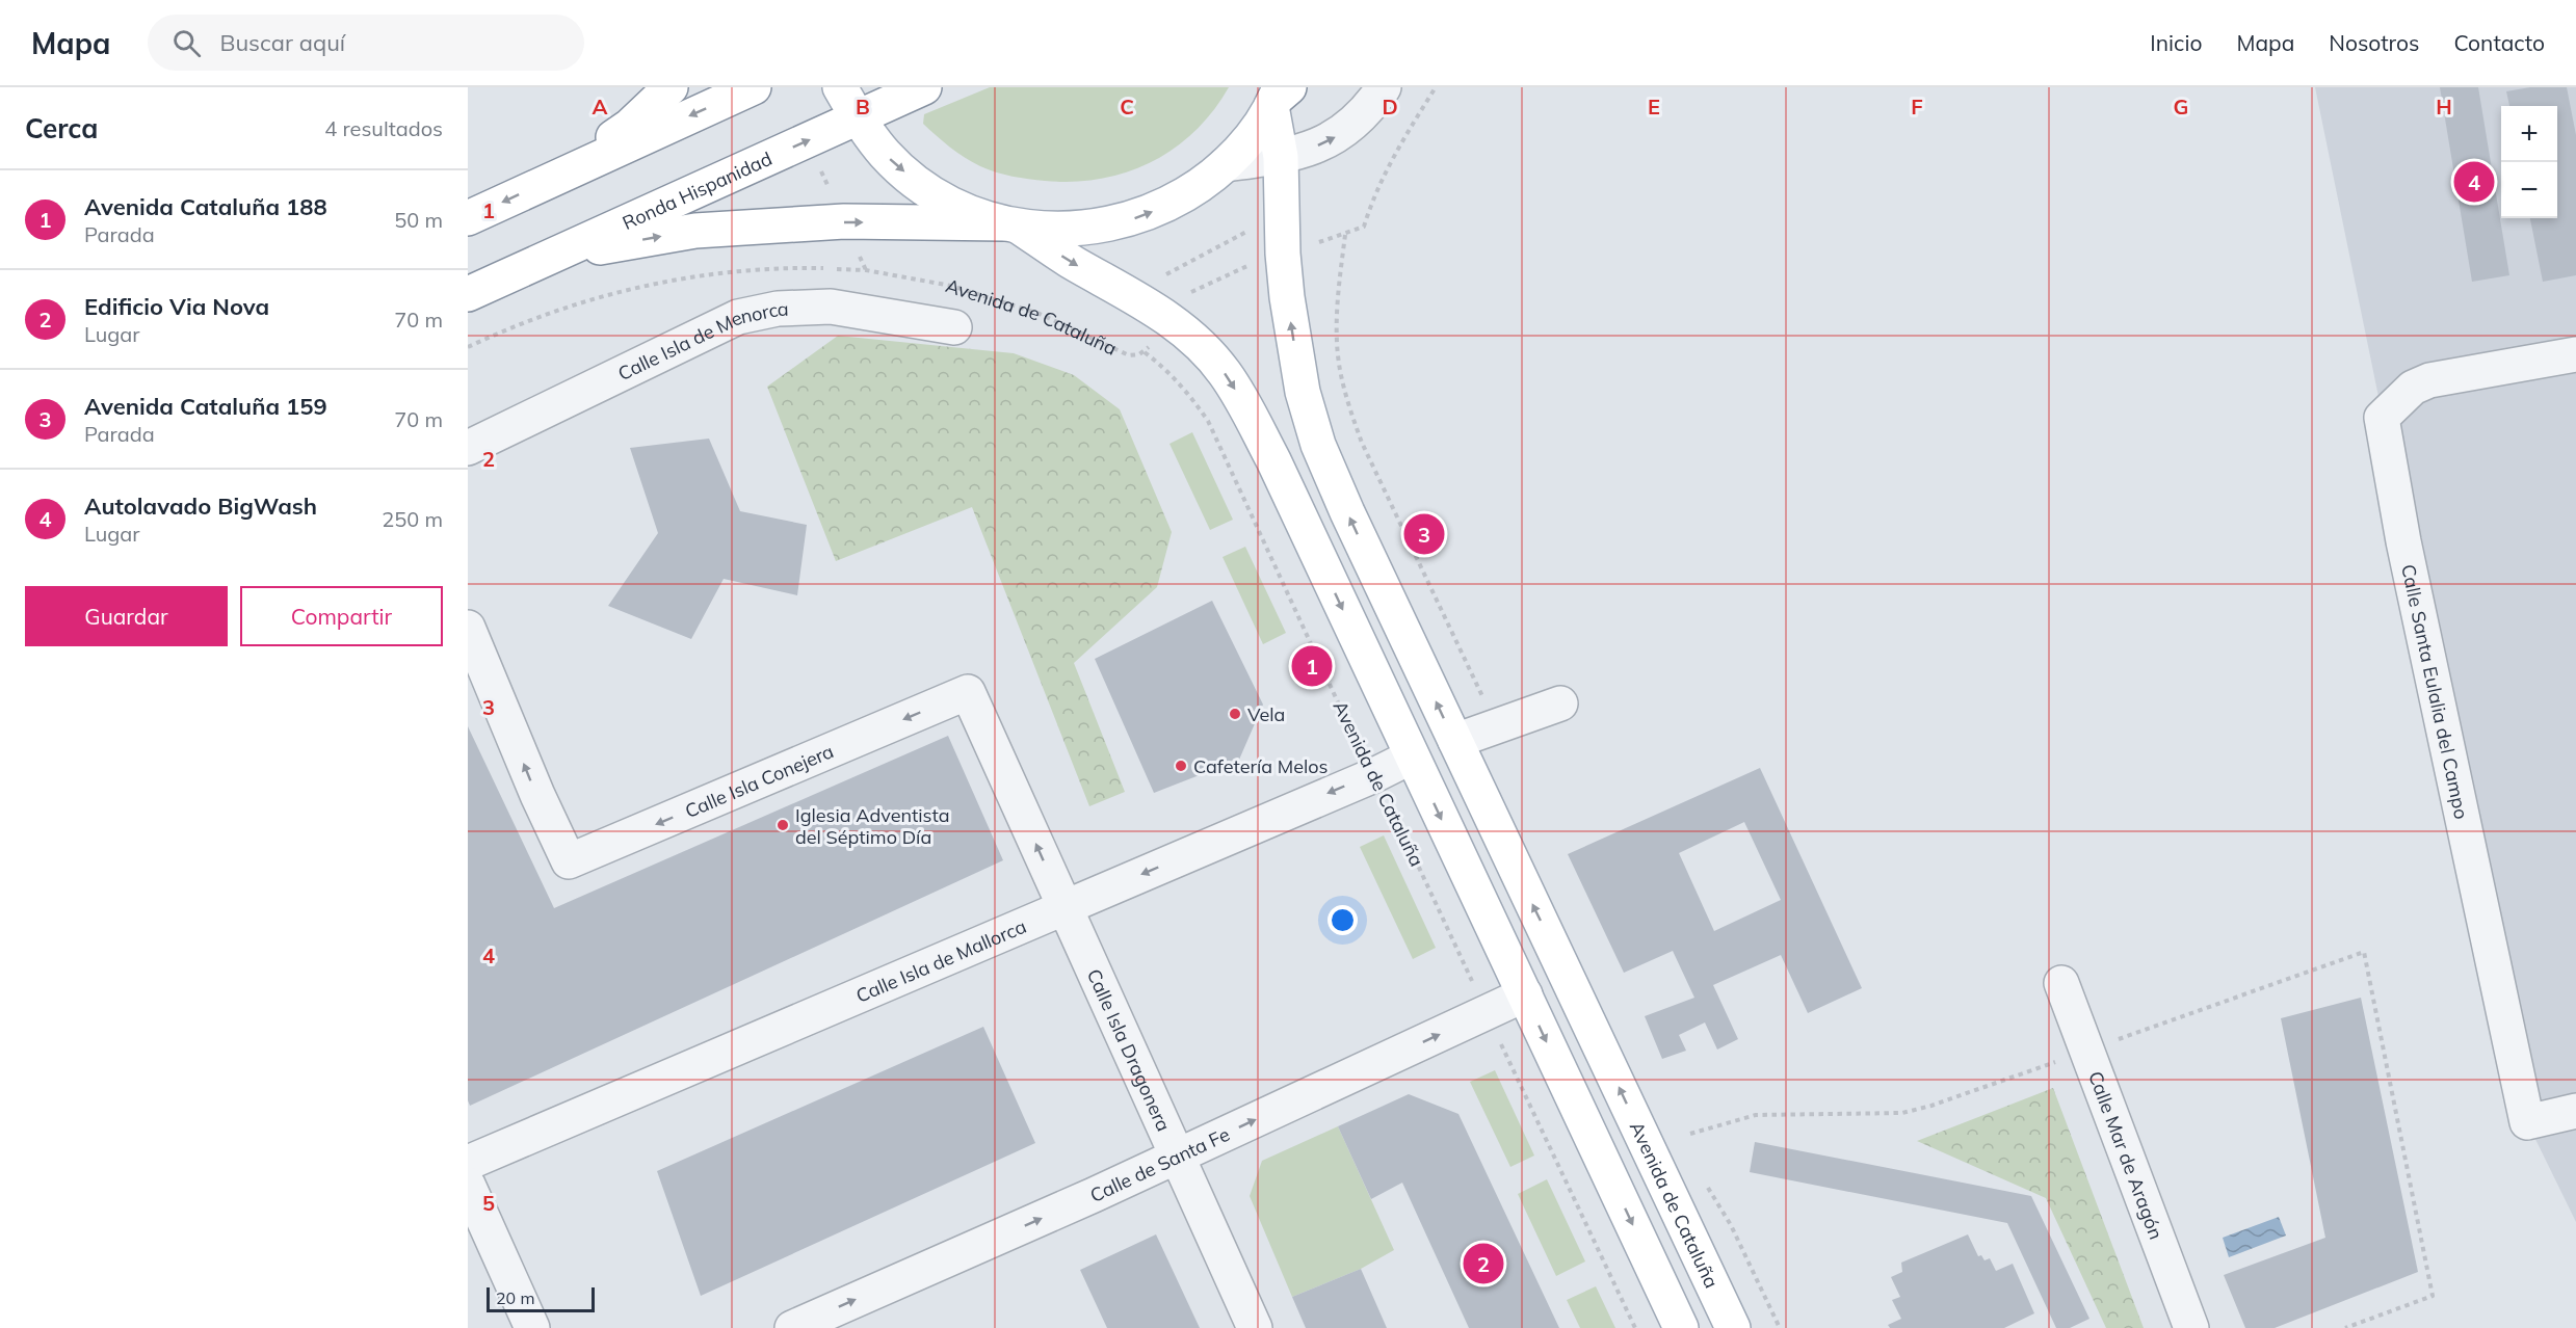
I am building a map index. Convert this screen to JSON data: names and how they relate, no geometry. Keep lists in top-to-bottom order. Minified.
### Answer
{"streets":{"main road":["Ronda Hispanidad","Avenida de Cataluña"],"street":["Calle Isla de Menorca","Calle Santa Eulalia del Campo","Calle Isla Conejera","Calle Isla de Mallorca","Calle Isla Dragonera","Calle Mar de Aragón","Calle de Santa Fe"]},"crossings":[["Ronda Hispanidad","Avenida de Cataluña"],["Avenida de Cataluña","Calle Isla de Mallorca"],["Avenida de Cataluña","Calle de Santa Fe"],["Calle Isla Conejera","Calle Isla de Mallorca"],["Calle Isla Conejera","Calle Isla Dragonera"],["Calle Isla de Mallorca","Calle Isla Dragonera"],["Calle Isla Dragonera","Calle de Santa Fe"]],"one_way":["Calle de Santa Fe"],"places":["Vela","Cafetería Melos","Iglesia Adventista del Séptimo Día"],"scale_bar":"20 m","page":{"header":"Mapa","search":"Buscar aquí","nav":["Inicio","Mapa","Nosotros","Contacto"],"heading":["Cerca","4 resultados"],"map_buttons":["+","−"],"pins":["4","3","1","2"],"list":[{"mark":"1","name":"Avenida Cataluña 188","note":"Parada","value":"50 m"},{"mark":"2","name":"Edificio Via Nova","note":"Lugar","value":"70 m"},{"mark":"3","name":"Avenida Cataluña 159","note":"Parada","value":"70 m"},{"mark":"4","name":"Autolavado BigWash","note":"Lugar","value":"250 m"}],"buttons":["Guardar","Compartir"],"scale":"20 m"},"grid":{"columns":["A","B","C","D","E","F","G","H"],"rows":["1","2","3","4","5"]}}
